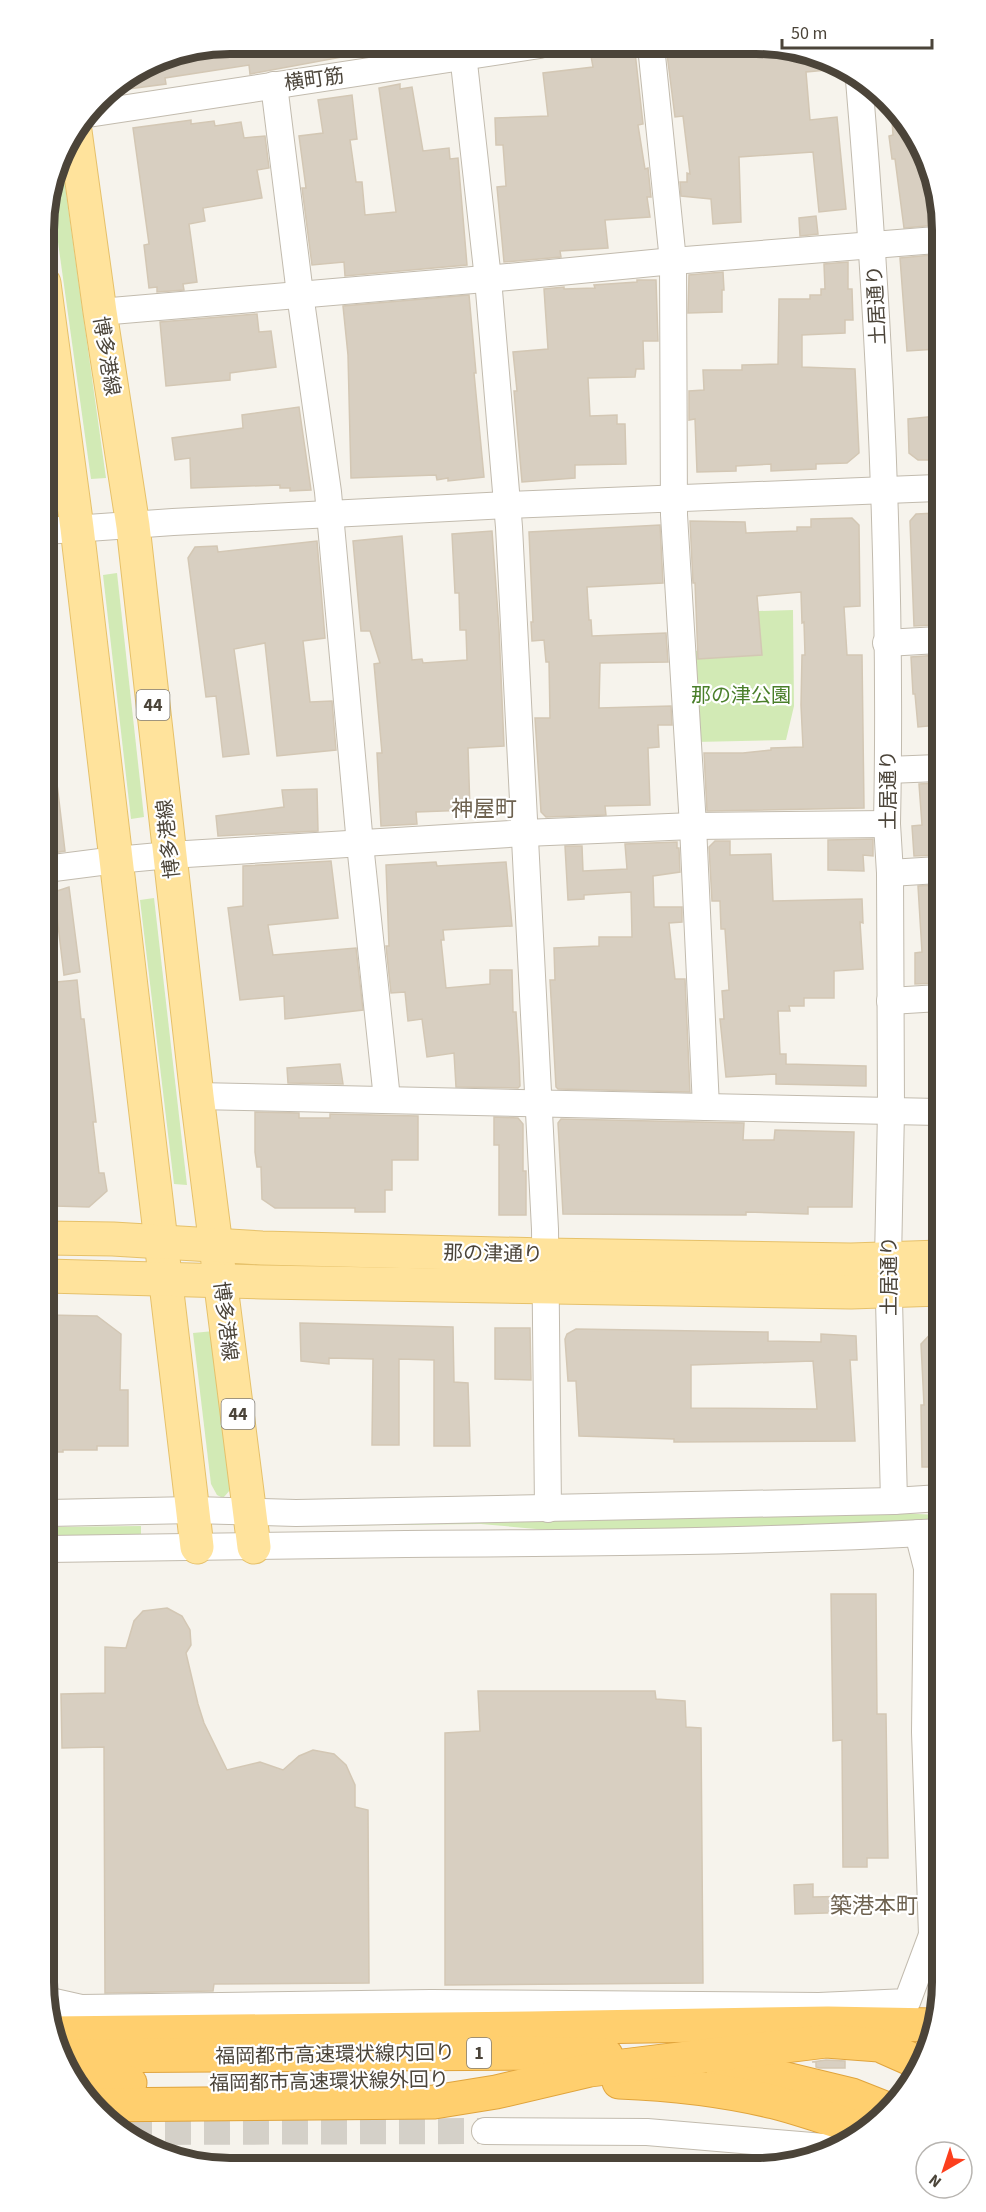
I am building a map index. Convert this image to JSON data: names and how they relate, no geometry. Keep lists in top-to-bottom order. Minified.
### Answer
{"streets":{"highway":["1","福岡都市高速環状線内回り","福岡都市高速環状線外回り"],"main road":["博多港線","44","那の津通り"],"street":["横町筋","土居通り"]},"crossings":[["土居通り","那の津通り"],["博多港線","那の津通り"]],"districts":["神屋町","築港本町"],"parks":["那の津公園"],"scale_bar":"50 m","north":"bottom left"}
